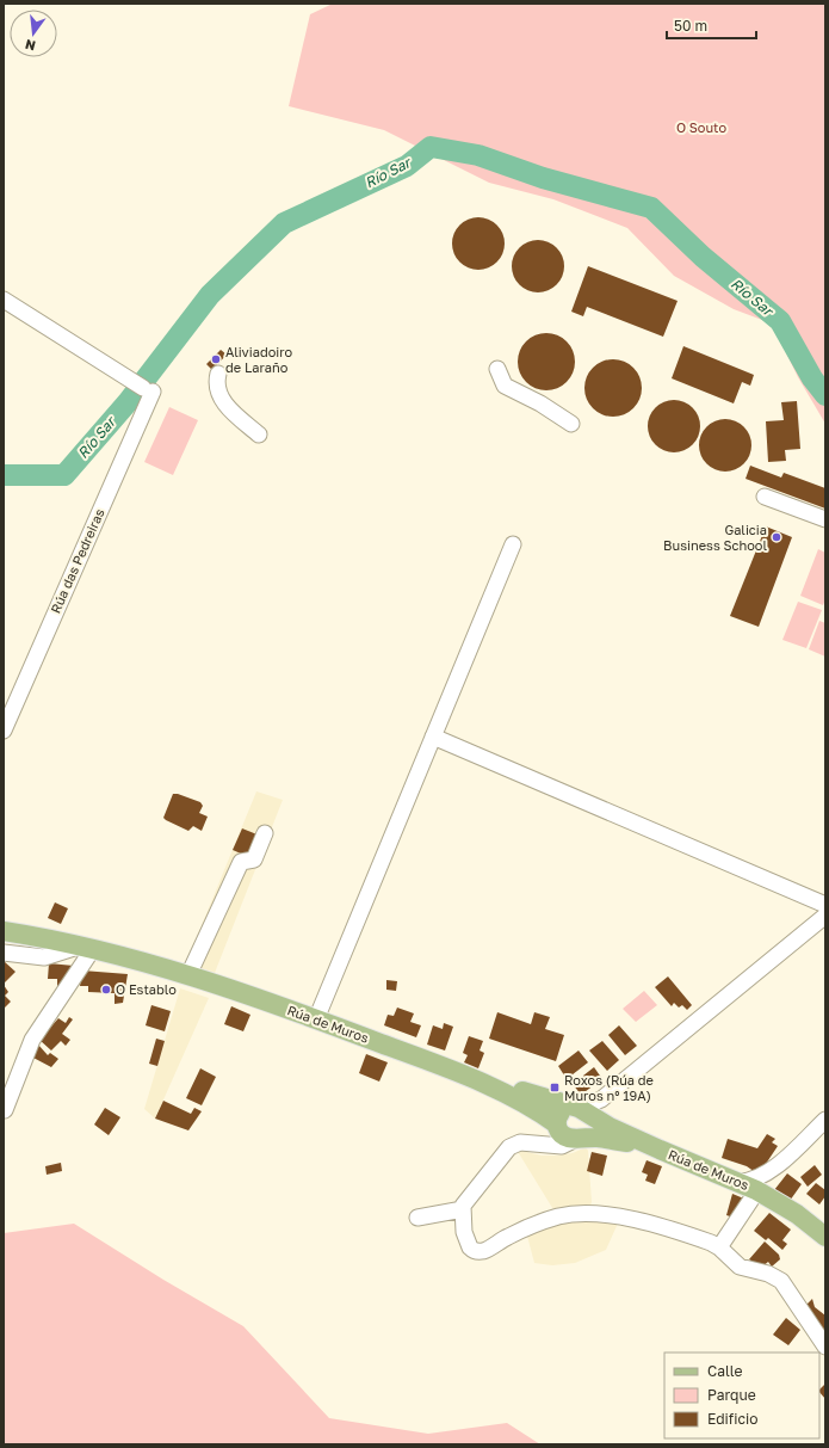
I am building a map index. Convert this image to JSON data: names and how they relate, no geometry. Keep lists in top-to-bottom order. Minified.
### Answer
{"streets":{"main road":["Rúa de Muros"],"street":["Rúa das Pedreiras"]},"water":["Río Sar"],"parks":["O Souto"],"places":{"other":["Aliviadoiro de Laraño","Galicia Business School","O Establo"],"transit":["Roxos (Rúa de Muros n° 19A)"]},"legend":["Calle","Parque","Edificio"],"scale_bar":"50 m","north":"bottom"}
